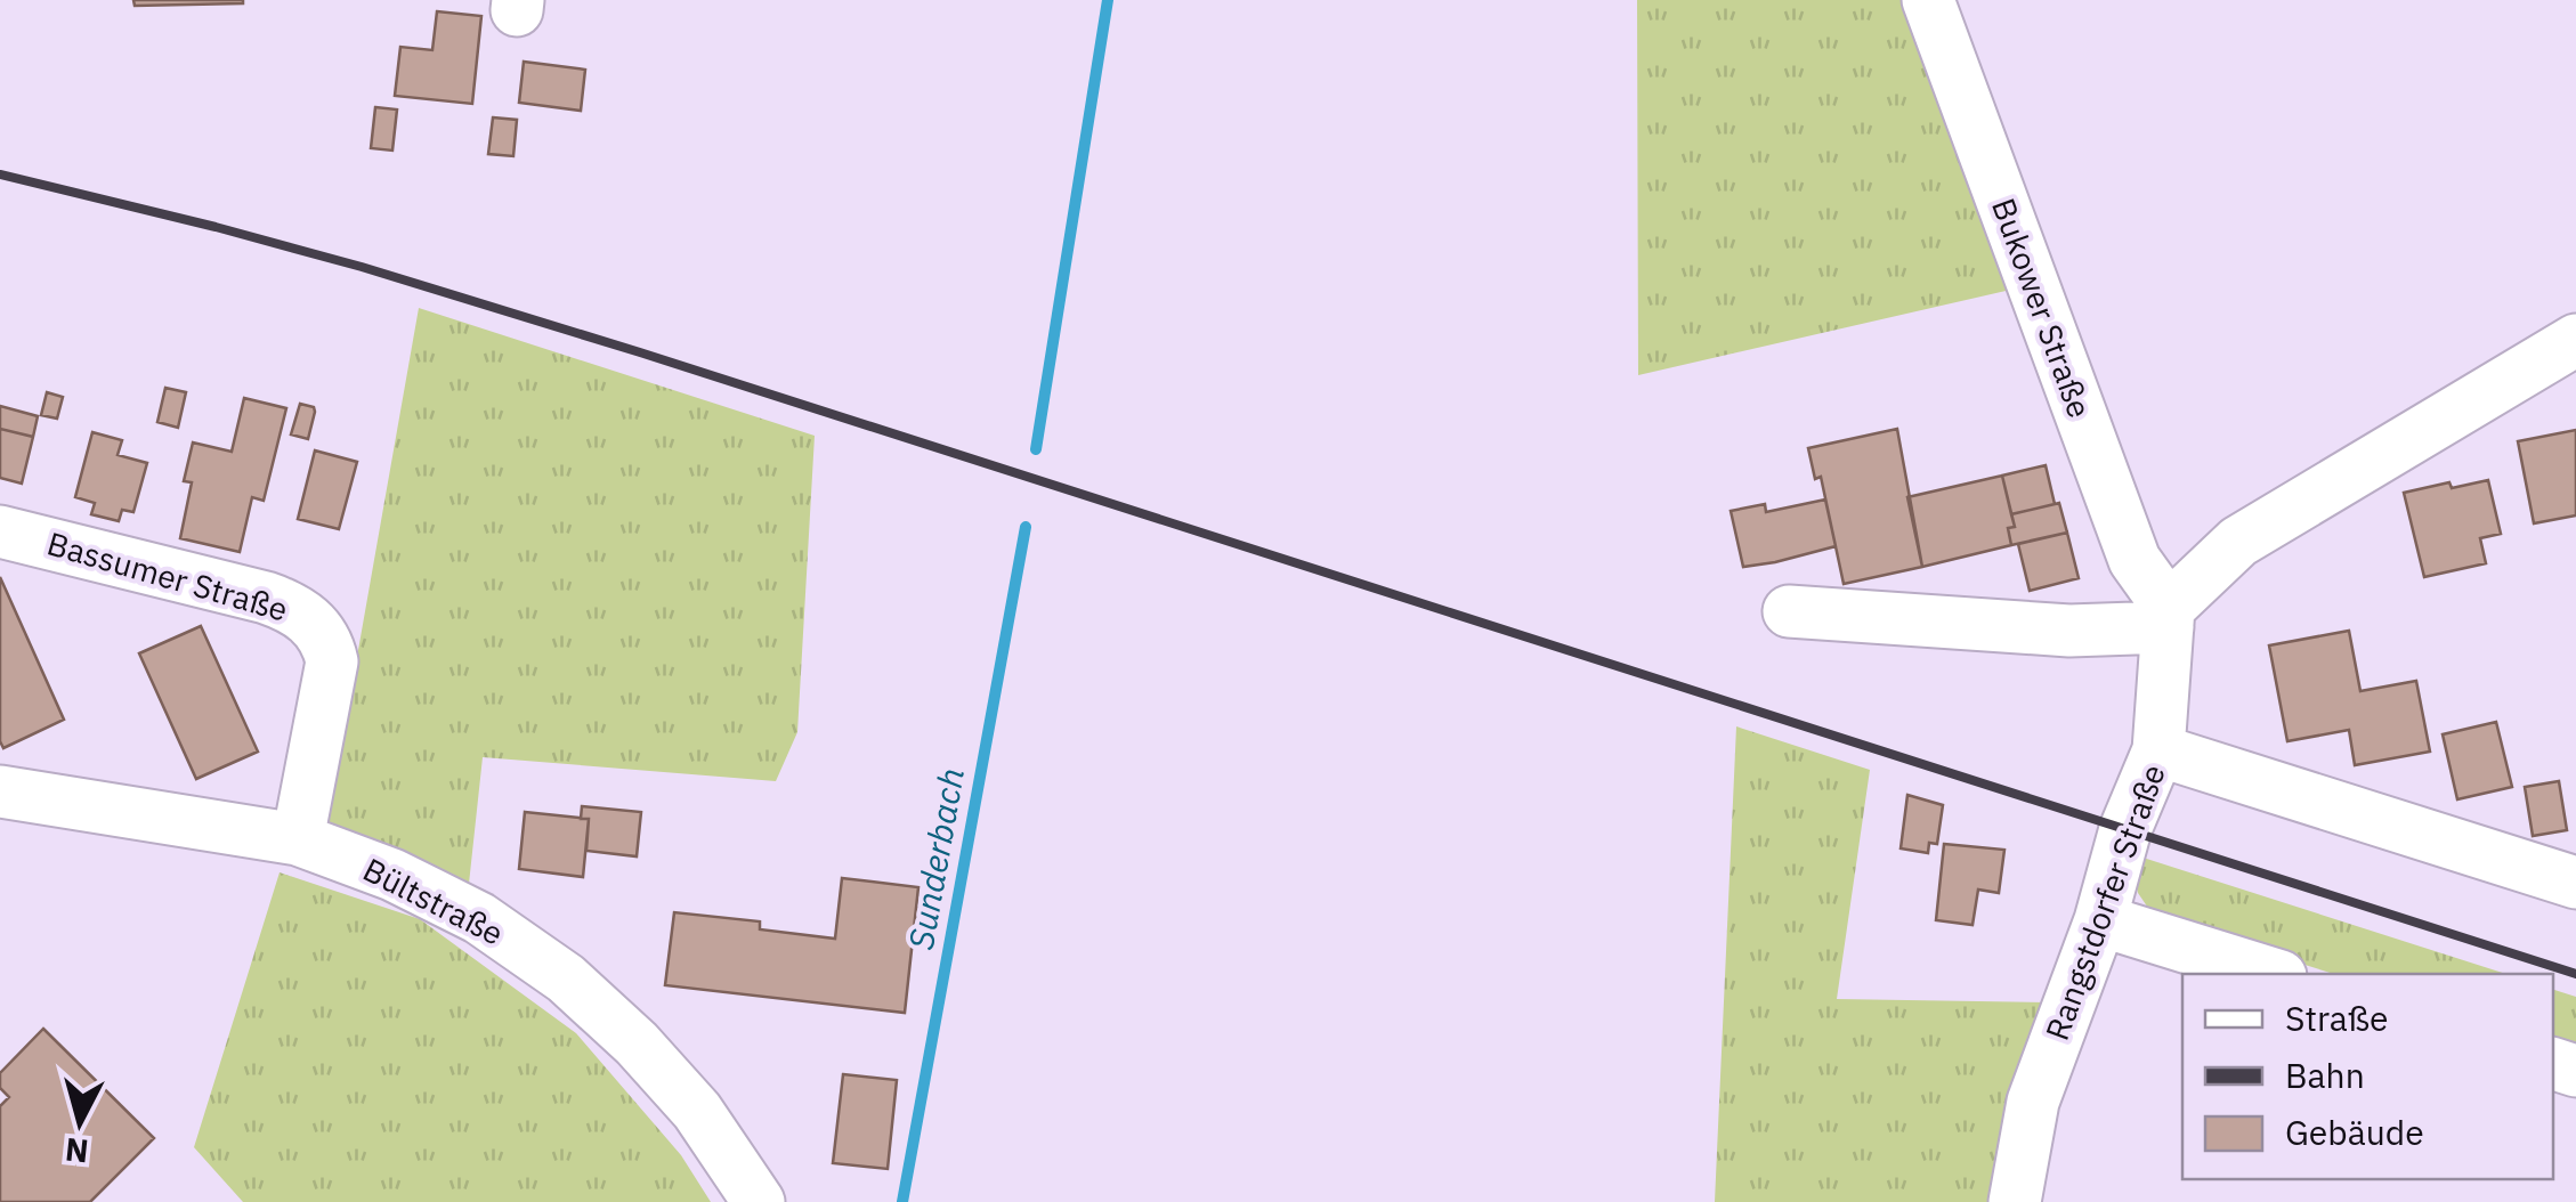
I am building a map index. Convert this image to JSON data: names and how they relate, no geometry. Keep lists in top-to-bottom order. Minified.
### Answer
{"streets":{"street":["Bukower Straße","Bassumer Straße","Bültstraße","Rangstdorfer Straße"]},"crossings":[["Bukower Straße","Rangstdorfer Straße"],["Bassumer Straße","Bültstraße"]],"water":["Sunderbach"],"legend":["Straße","Bahn","Gebäude"],"north":"bottom"}
